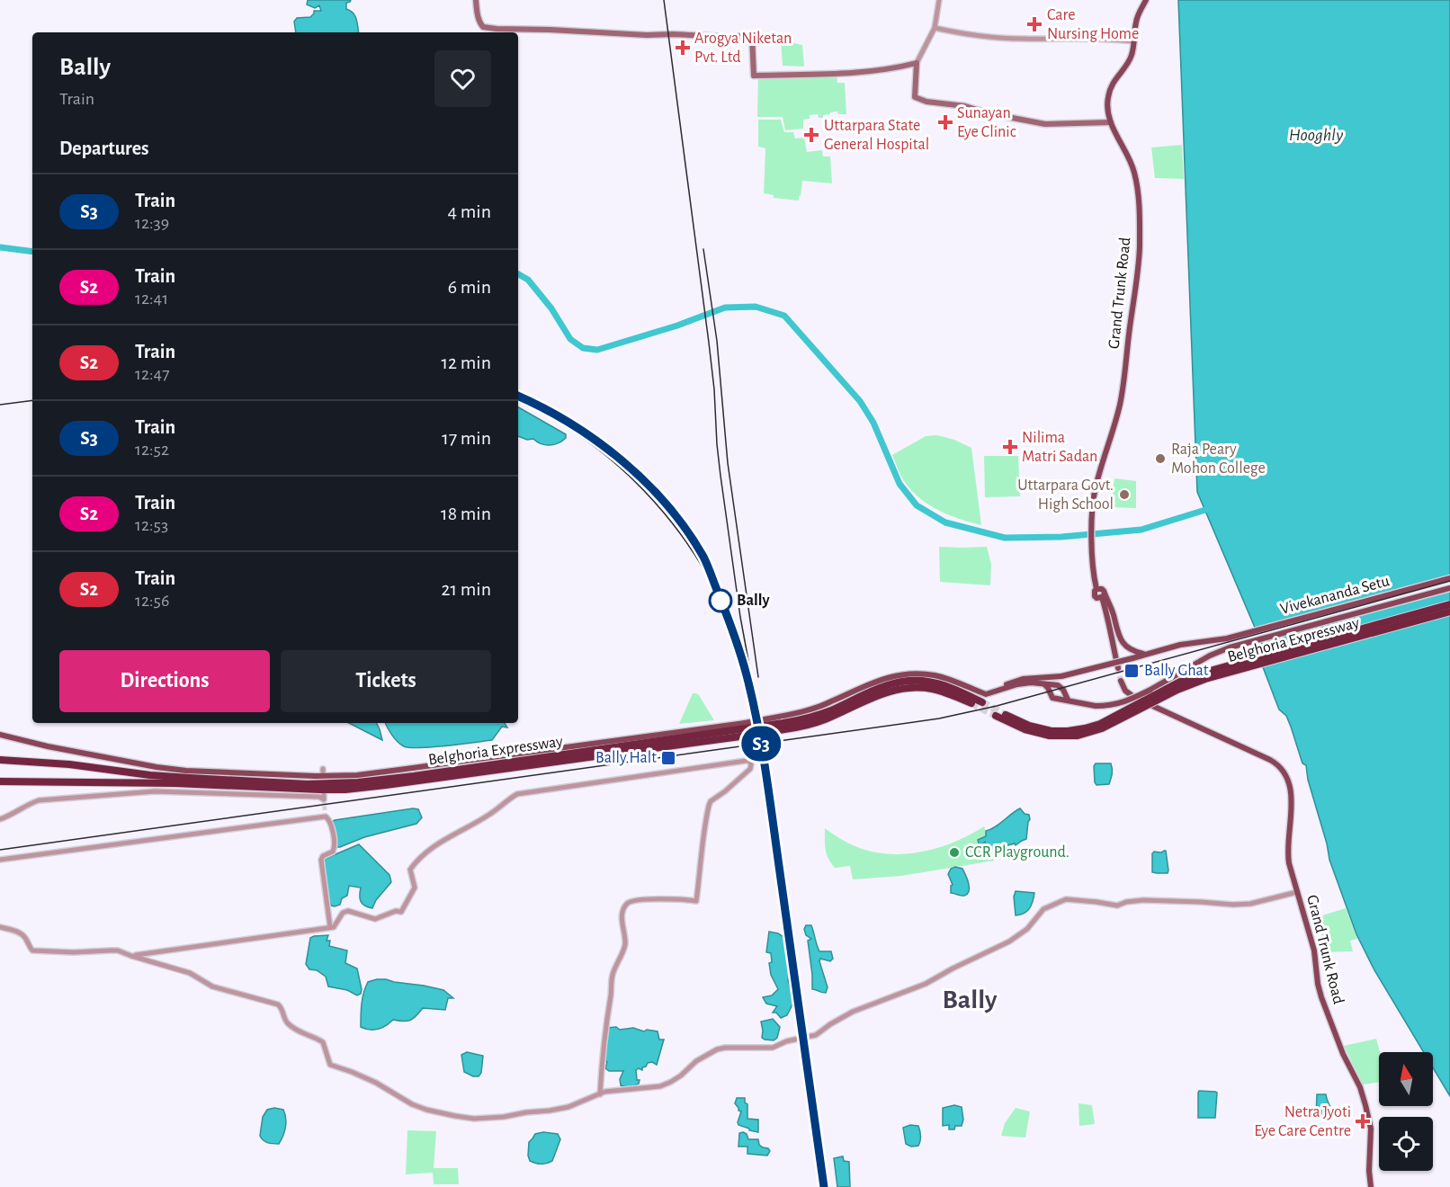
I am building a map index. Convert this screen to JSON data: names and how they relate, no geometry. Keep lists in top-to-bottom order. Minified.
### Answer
{"streets":{"highway":["Belghoria Expressway"],"main road":["Grand Trunk Road","Vivekananda Setu"]},"districts":["Bally"],"water":["Hooghly"],"places":{"health":["Care Nursing Home","Arogya Niketan Pvt. Ltd","Sunayan Eye Clinic","Uttarpara State General Hospital","Nilima Matri Sadan","Netra Jyoti Eye Care Centre"],"other":["Raja Peary Mohon College","Uttarpara Govt. High School","Bally","CCR Playground."],"transit":["Bally Ghat","Bally Halt"]},"north":"top","page":{"on_map":"S3","heading":[["Bally","Train"],"Departures"],"list":[{"mark":"S3","name":"Train","note":"12:39","value":"4 min"},{"mark":"S2","name":"Train","note":"12:41","value":"6 min"},{"mark":"S2","name":"Train","note":"12:47","value":"12 min"},{"mark":"S3","name":"Train","note":"12:52","value":"17 min"},{"mark":"S2","name":"Train","note":"12:53","value":"18 min"},{"mark":"S2","name":"Train","note":"12:56","value":"21 min"}],"buttons":["Directions","Tickets"]}}
